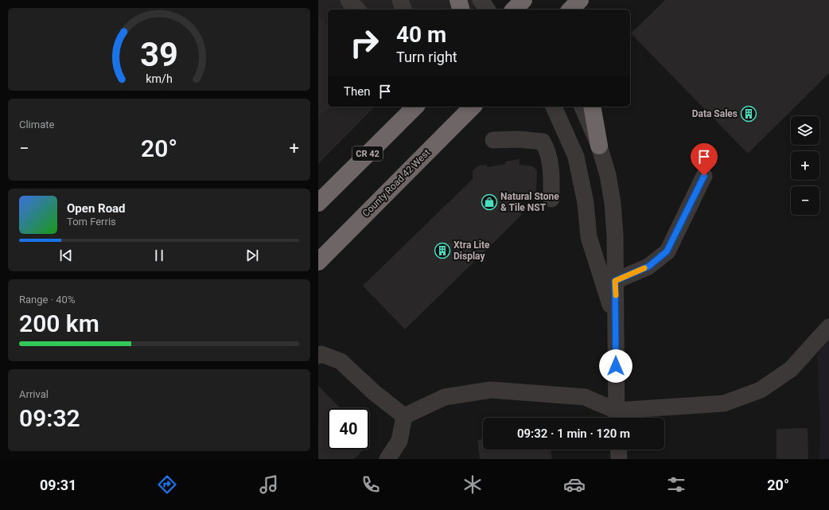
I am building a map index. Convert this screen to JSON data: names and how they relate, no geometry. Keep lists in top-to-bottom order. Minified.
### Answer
{"streets":{"highway":["CR 42","County Road 42 West"]},"places":{"building":["Data Sales","Xtra Lite Display"],"shop":["Natural Stone & Tile NST"]},"page":{"turn":["40 m","Turn right"],"then":"Then","tile":["Climate",["Range · 40%","200 km"],["Arrival","09:32"]],"map_buttons":["+","−"],"heat":["−","20°","+"],"song":["Open Road","Tom Ferris"],"limit":"40","trip":"09:32 · 1 min · 120 m","tabs":["09:31","20°"],"gauge":["39","km/h"]}}
